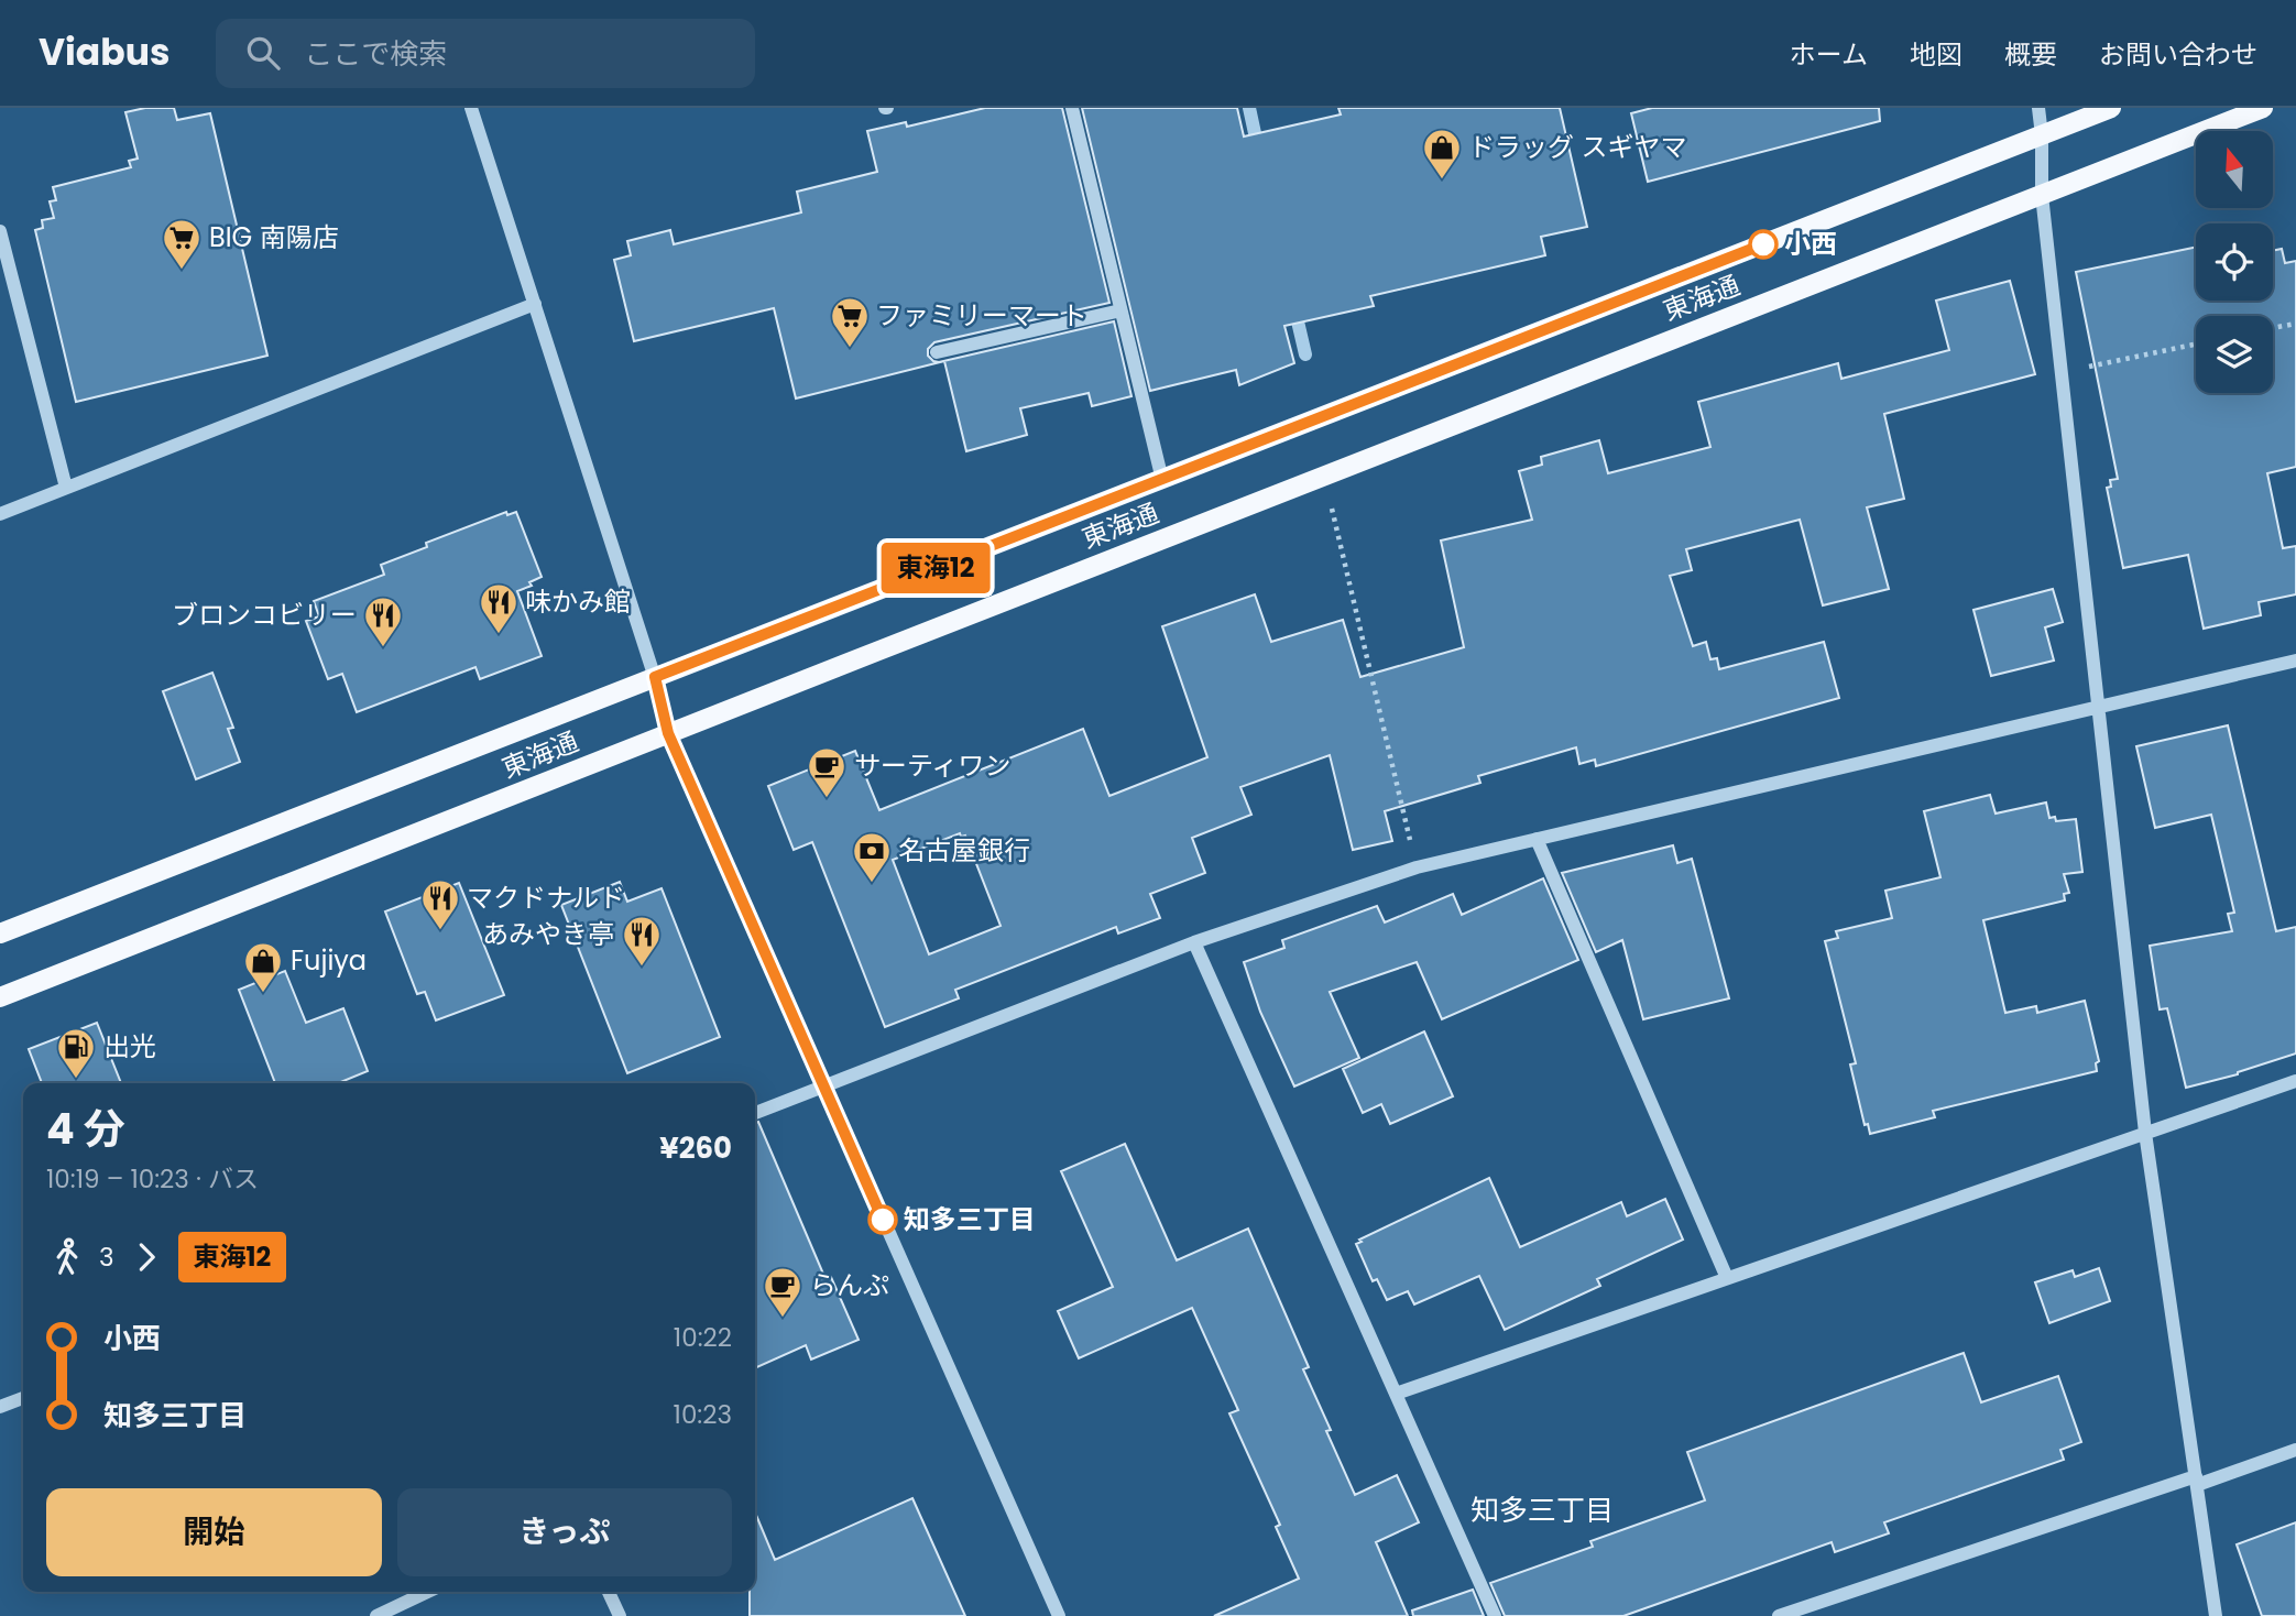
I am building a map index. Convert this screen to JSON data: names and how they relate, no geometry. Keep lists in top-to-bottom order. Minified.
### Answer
{"streets":{"main road":["東海通"]},"districts":["知多三丁目"],"places":{"shop":["ドラッグ スギヤマ","Fujiya"],"other":["小西","知多三丁目"],"supermarket":["BIG 南陽店","ファミリーマート"],"restaurant":["味かみ館","ブロンコビリー","マクドナルド","あみやき亭"],"cafe":["サーティワン","らんぷ"],"bank":["名古屋銀行"],"fuel station":["出光"]},"lines":["bus line 東海12"],"north":"top","page":{"header":"Viabus","search":"ここで検索","nav":["ホーム","地図","概要","お問い合わせ"],"on_map":"東海12","heading":["4 分","10:19 – 10:23 · バス","¥260"],"legs":["3","東海12"],"list":[{"name":"小西","value":"10:22"},{"name":"知多三丁目","value":"10:23"}],"buttons":["開始","きっぷ"]}}
